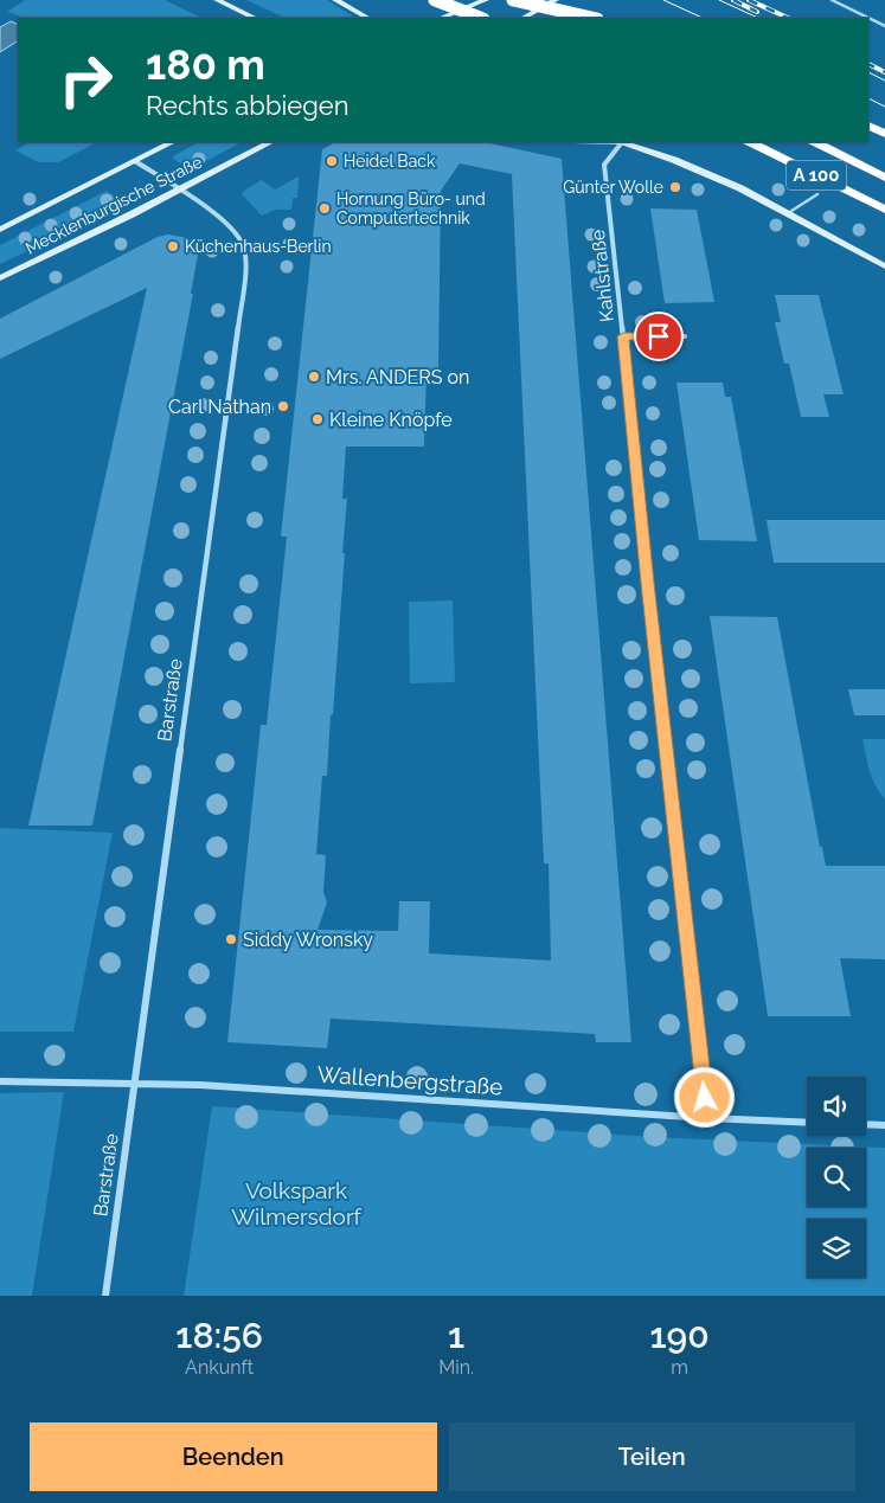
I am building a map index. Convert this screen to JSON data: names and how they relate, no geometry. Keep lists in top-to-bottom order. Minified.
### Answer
{"streets":{"highway":["A 100"],"main road":["Mecklenburgische Straße"],"street":["Kahlstraße","Barstraße","Wallenbergstraße"]},"crossings":[["Mecklenburgische Straße","Barstraße"],["Kahlstraße","Wallenbergstraße"],["Barstraße","Wallenbergstraße"]],"parks":["Volkspark Wilmersdorf"],"places":["Heidel Back","Günter Wolle","Hornung Büro- und Computertechnik","Küchenhaus-Berlin","Mrs. ANDERS on","Carl Nathan","Kleine Knöpfe","Siddy Wronsky"],"page":{"turn":["180 m","Rechts abbiegen"],"eta":["18:56","Ankunft","1","Min.","190","m"],"buttons":["Beenden","Teilen"]}}
